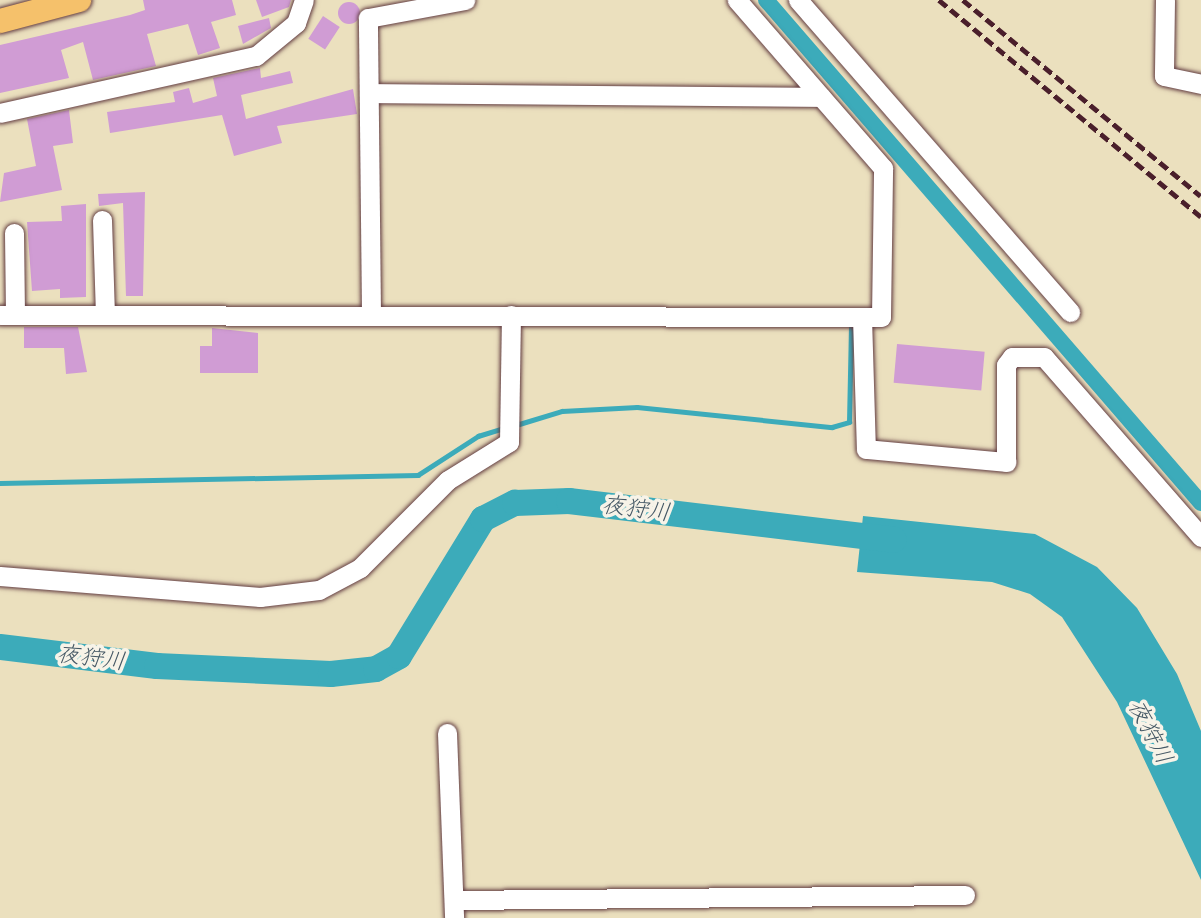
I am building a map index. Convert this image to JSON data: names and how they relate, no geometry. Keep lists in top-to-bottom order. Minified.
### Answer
{"water":["夜狩川"]}
